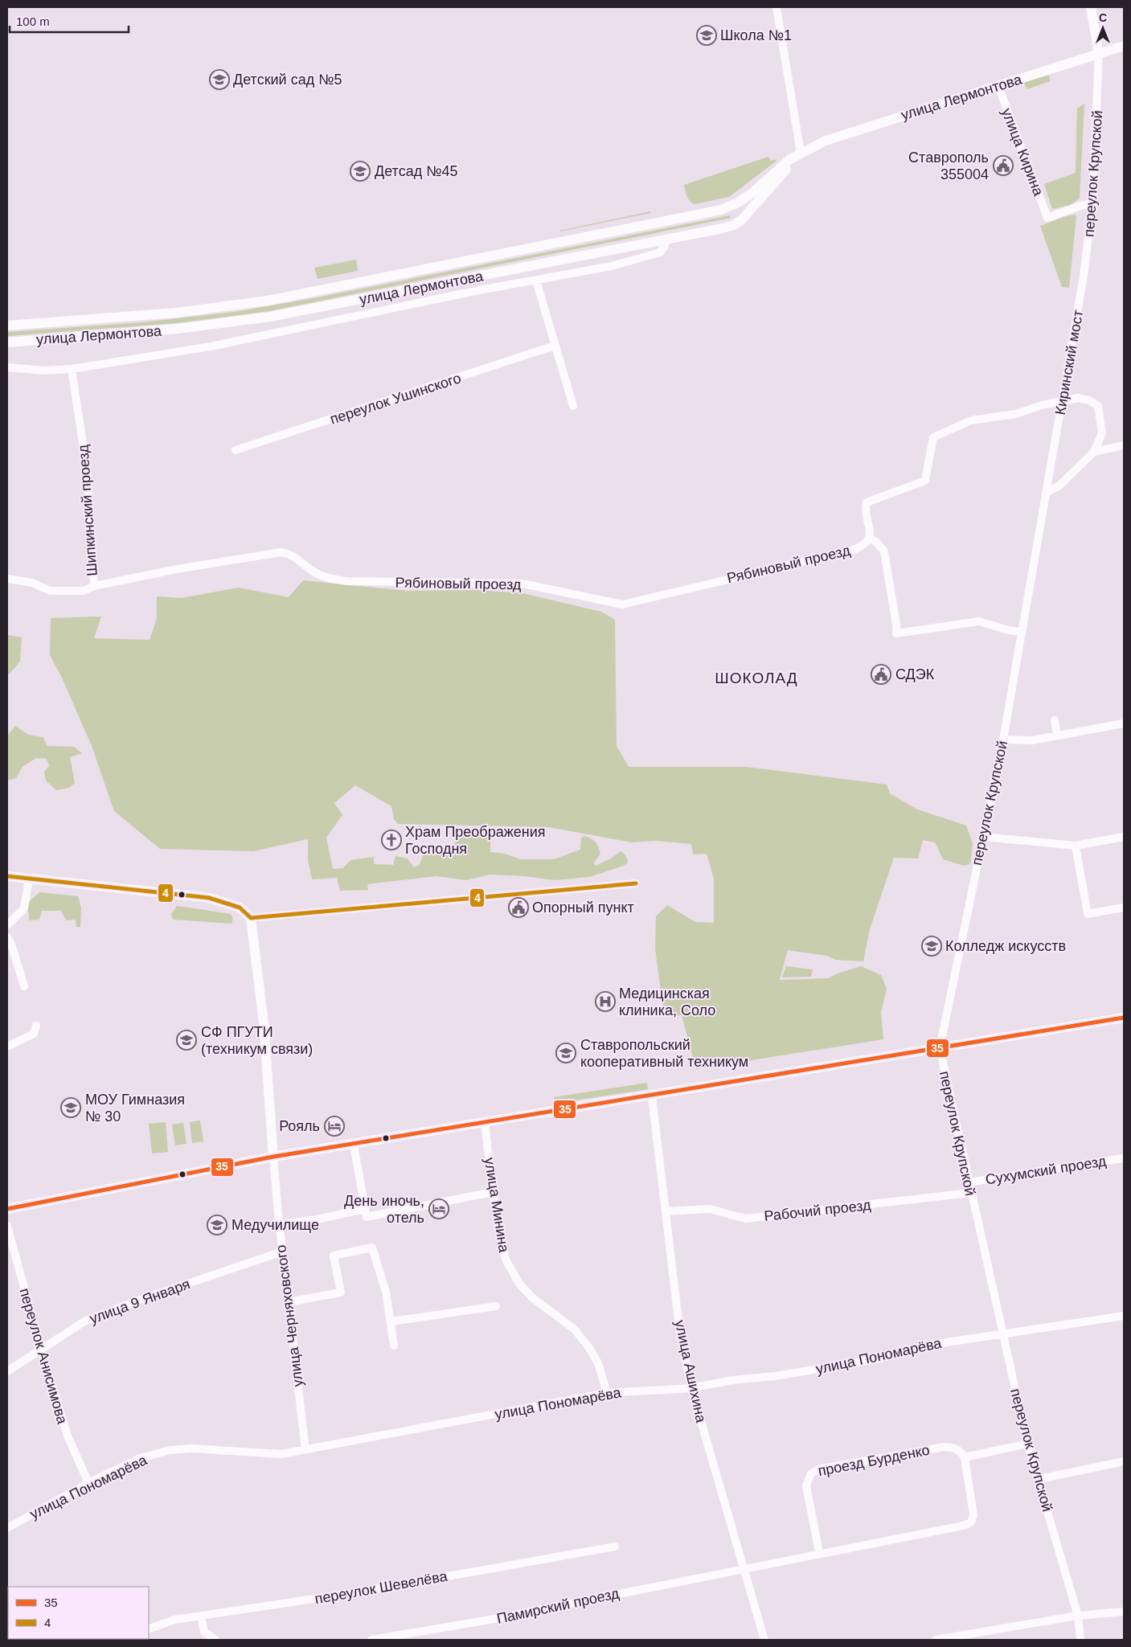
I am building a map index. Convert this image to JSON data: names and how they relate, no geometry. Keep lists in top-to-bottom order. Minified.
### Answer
{"streets":{"main road":["улица Лермонтова","улица Черняховского"],"street":["улица Кирина","переулок Крупской","Киринский мост","переулок Ушинского","Шипкинский проезд","Рябиновый проезд","Сухумский проезд","улица Минина","Рабочий проезд","улица 9 Января","переулок Анисимова","улица Пономарёва","улица Ашихина","проезд Бурденко","переулок Шевелёва","Памирский проезд"]},"crossings":[["улица Лермонтова","улица Кирина"],["улица Лермонтова","переулок Крупской"],["улица Кирина","переулок Крупской"],["переулок Крупской","Киринский мост"],["переулок Крупской","Сухумский проезд"],["переулок Крупской","Рабочий проезд"],["переулок Крупской","улица Пономарёва"],["Шипкинский проезд","Рябиновый проезд"],["улица Минина","улица Пономарёва"],["Рабочий проезд","улица Ашихина"],["улица 9 Января","улица Черняховского"],["улица 9 Января","переулок Анисимова"],["улица Черняховского","улица Пономарёва"],["переулок Анисимова","улица Пономарёва"],["улица Пономарёва","улица Ашихина"],["улица Ашихина","Памирский проезд"]],"districts":["ШОКОЛАД"],"places":{"school or university":["Школа №1","Детский сад №5","Детсад №45","Колледж искусств","СФ ПГУТИ (техникум связи)","Ставропольский кооперативный техникум","МОУ Гимназия № 30","Медучилище"],"public building":["Ставрополь 355004","СДЭК","Опорный пункт"],"church":["Храм Преображения Господня"],"hospital":["Медицинская клиника, Соло"],"hotel":["Рояль","День иночь, отель"]},"lines":["transit line 4","transit line 35"],"legend":["35","4"],"scale_bar":"100 m","north":"top"}
